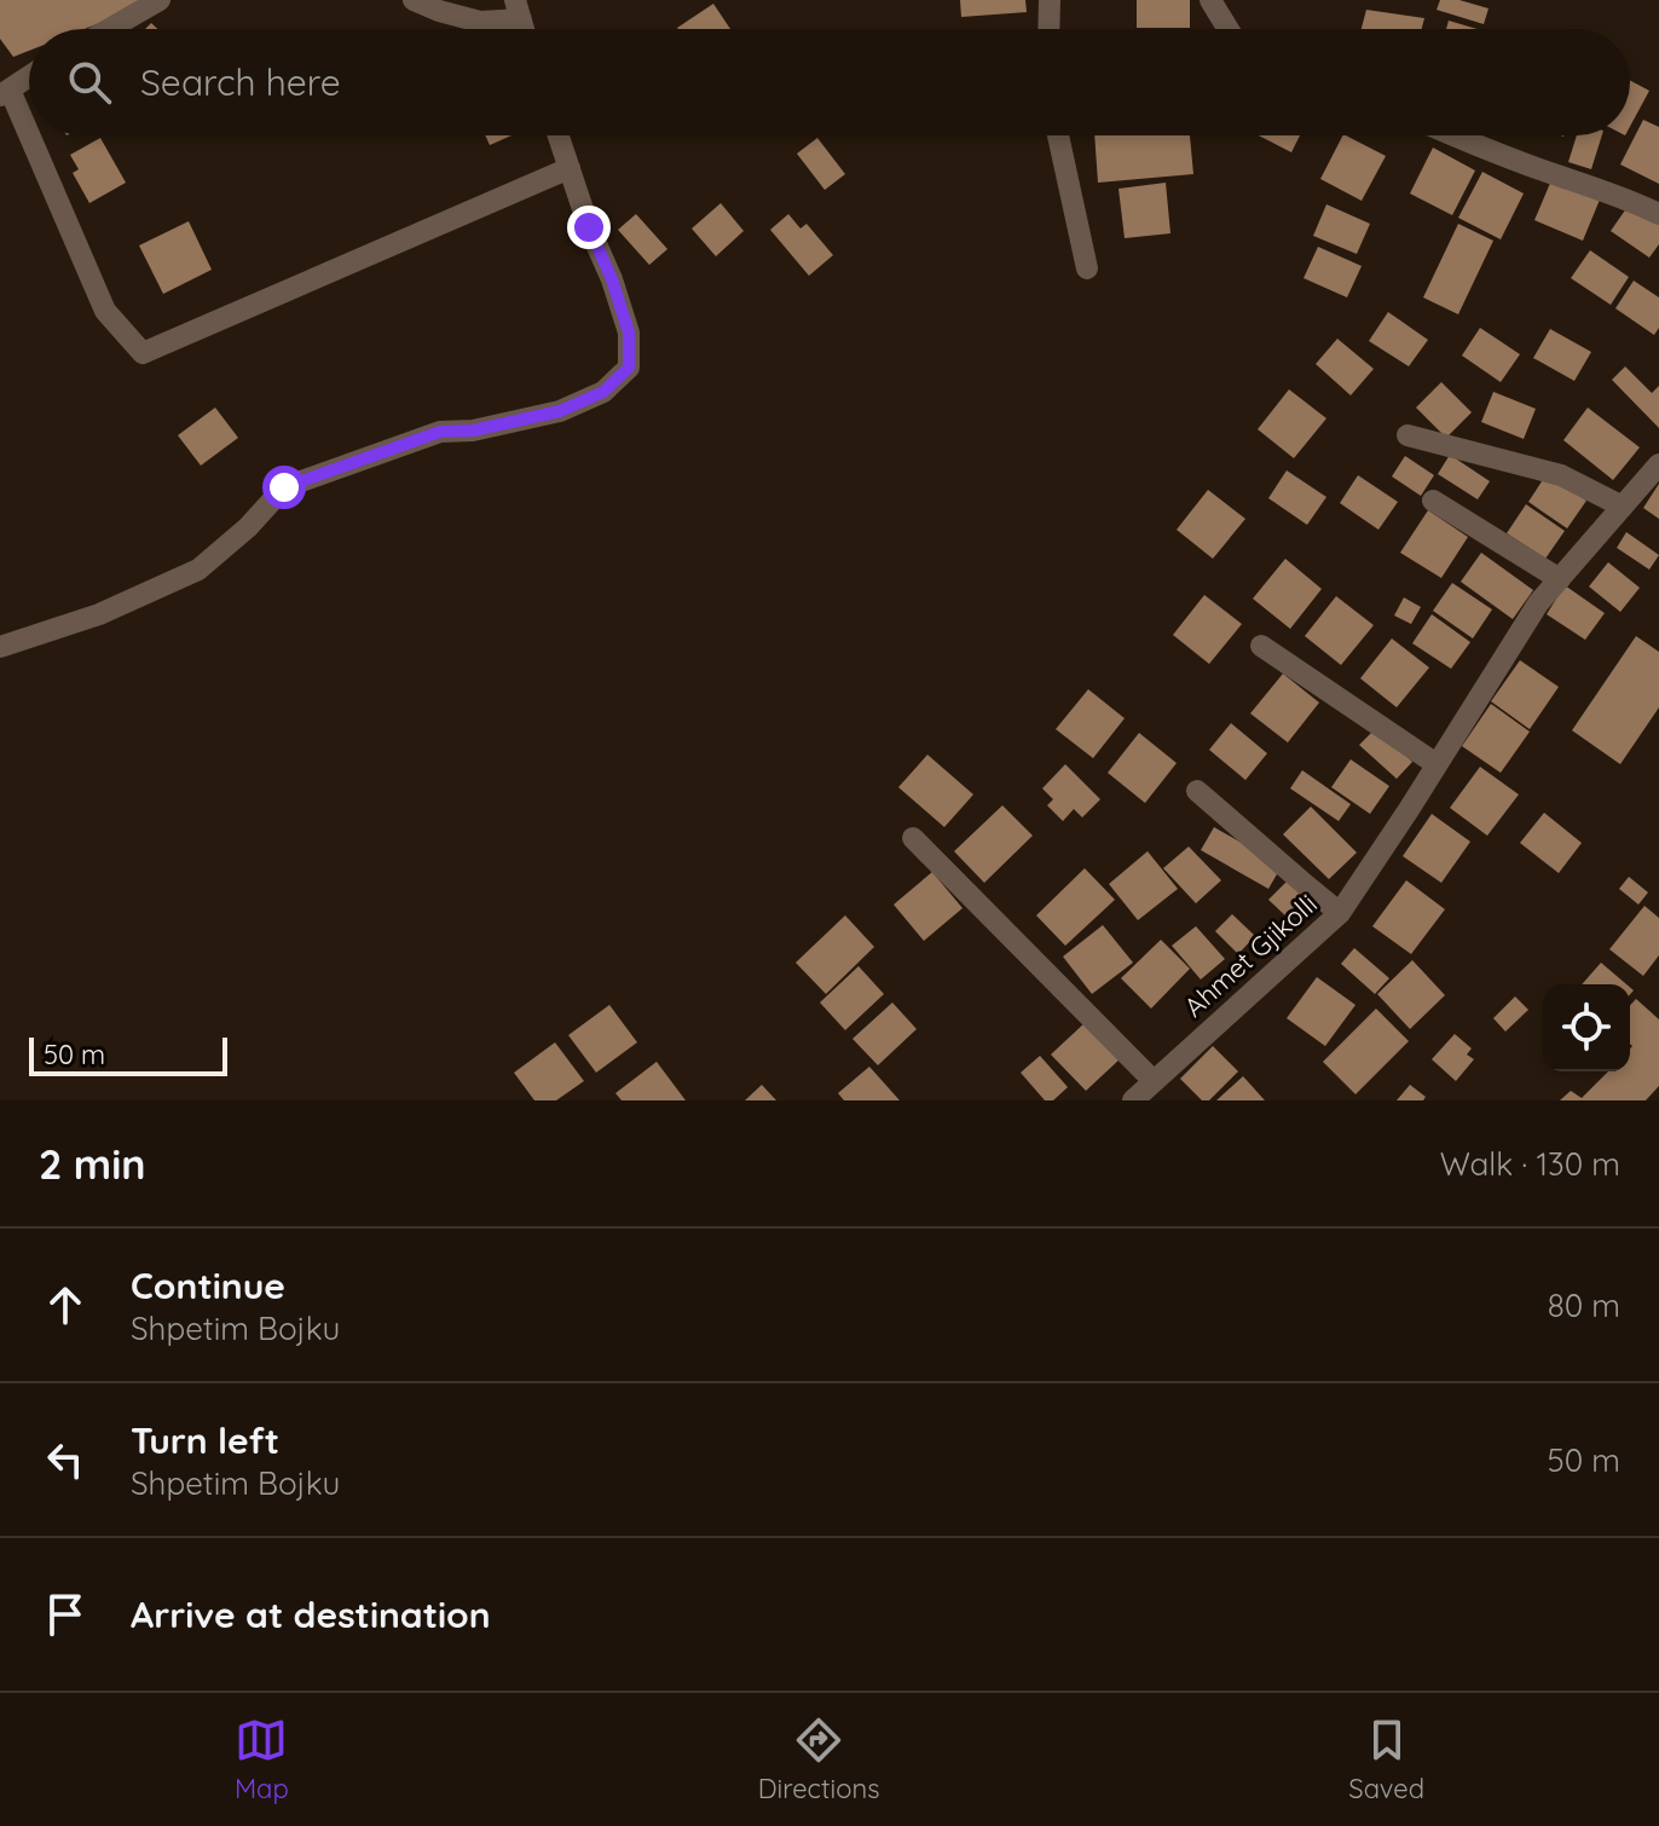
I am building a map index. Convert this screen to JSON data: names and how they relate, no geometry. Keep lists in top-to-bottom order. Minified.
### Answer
{"streets":{"street":["Ahmet Gjikolli"]},"scale_bar":"50 m","page":{"search":"Search here","scale":"50 m","heading":["2 min","Walk · 130 m"],"list":[["Continue","Shpetim Bojku","80 m"],["Turn left","Shpetim Bojku","50 m"],"Arrive at destination"],"nav":["Map","Directions","Saved"]}}
